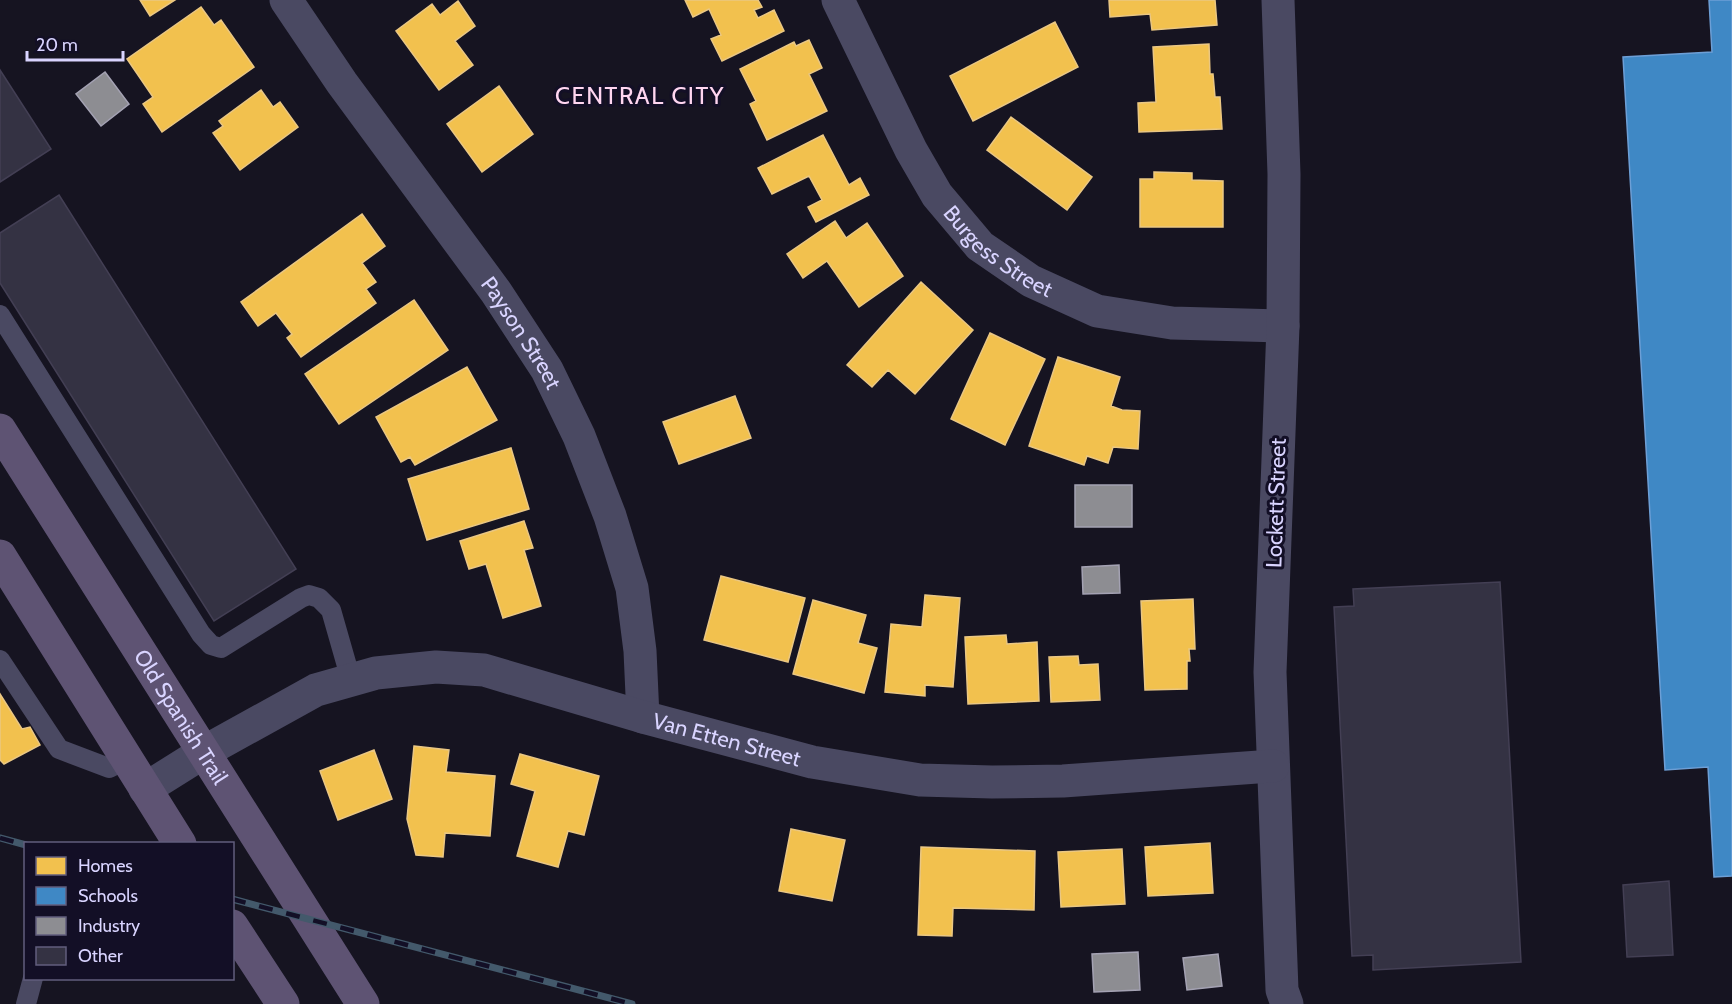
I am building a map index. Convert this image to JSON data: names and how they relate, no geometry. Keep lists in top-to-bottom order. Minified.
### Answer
{"streets":{"main road":["Old Spanish Trail"],"street":["Burgess Street","Payson Street","Lockett Street","Van Etten Street"]},"crossings":[["Burgess Street","Lockett Street"],["Payson Street","Van Etten Street"],["Lockett Street","Van Etten Street"],["Old Spanish Trail","Van Etten Street"]],"districts":["CENTRAL CITY"],"legend":["Homes","Schools","Industry","Other"],"scale_bar":"20 m"}
